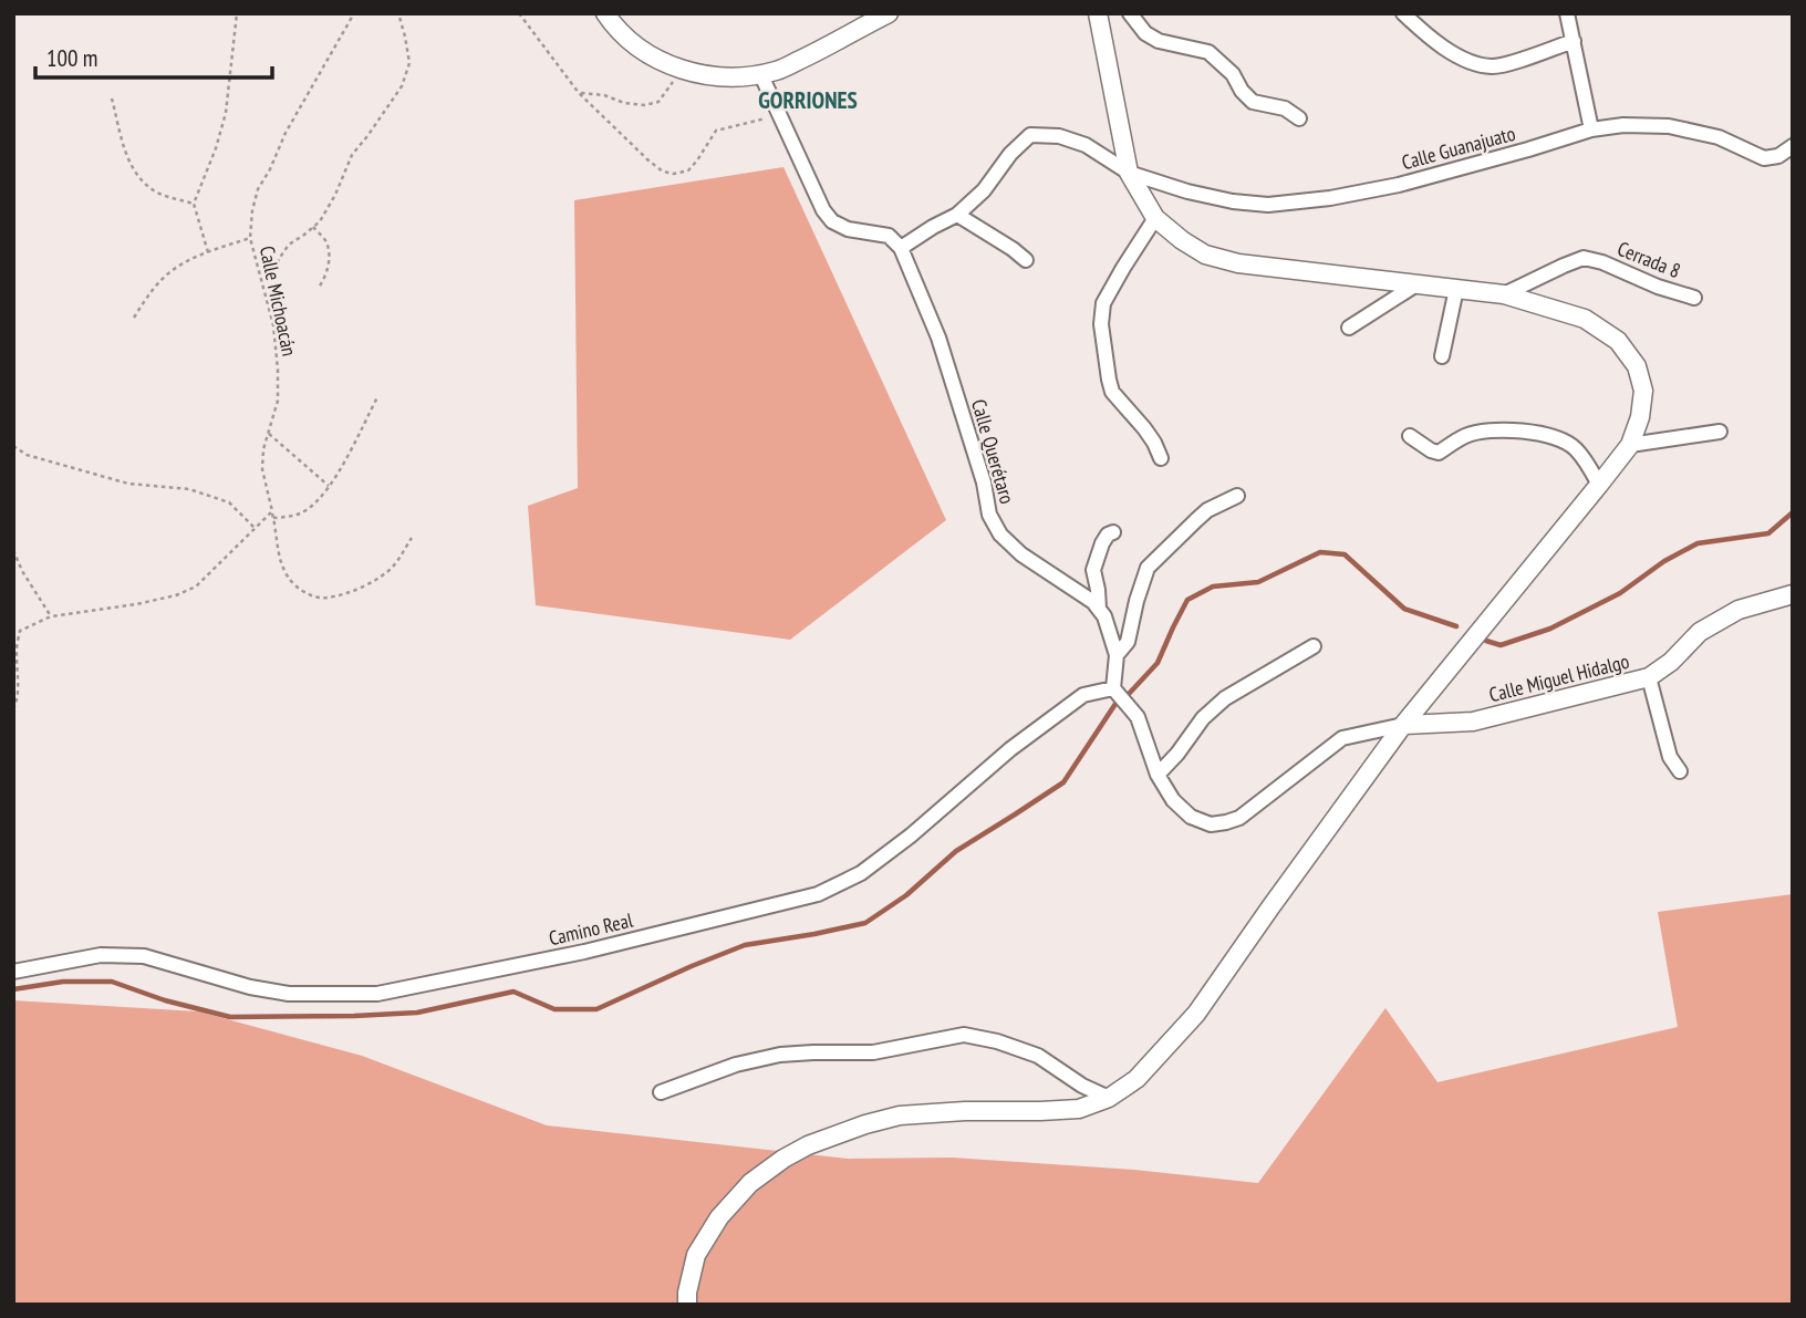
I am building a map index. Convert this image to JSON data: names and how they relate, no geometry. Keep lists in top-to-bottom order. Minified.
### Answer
{"streets":{"main road":["Calle Miguel Hidalgo"],"street":["Calle Guanajuato","Cerrada 8","Calle Querétaro","Camino Real"],"path":["Calle Michoacán"]},"districts":["GORRIONES"],"scale_bar":"100 m"}
